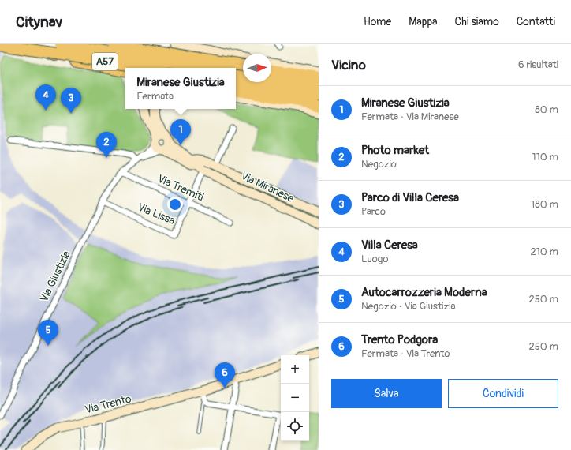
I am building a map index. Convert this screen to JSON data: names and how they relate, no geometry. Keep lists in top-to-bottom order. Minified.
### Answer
{"streets":{"highway":["A57"],"street":["Via Miranese","Via Tremiti","Via Lissa","Via Giustizia","Via Trento"]},"crossings":[["Via Miranese","Via Lissa"],["Via Miranese","Via Giustizia"],["Via Tremiti","Via Lissa"],["Via Tremiti","Via Giustizia"],["Via Lissa","Via Giustizia"]],"north":"right","page":{"header":"Citynav","nav":["Home","Mappa","Chi siamo","Contatti"],"heading":["Vicino","6 risultati"],"popup":["Miranese Giustizia","Fermata"],"pins":["4","3","1","2","5","6"],"list":[{"mark":"1","name":"Miranese Giustizia","note":"Fermata · Via Miranese","value":"80 m"},{"mark":"2","name":"Photo market","note":"Negozio","value":"110 m"},{"mark":"3","name":"Parco di Villa Ceresa","note":"Parco","value":"180 m"},{"mark":"4","name":"Villa Ceresa","note":"Luogo","value":"210 m"},{"mark":"5","name":"Autocarrozzeria Moderna","note":"Negozio · Via Giustizia","value":"250 m"},{"mark":"6","name":"Trento Podgora","note":"Fermata · Via Trento","value":"250 m"}],"map_buttons":["+","−"],"buttons":["Salva","Condividi"]}}
